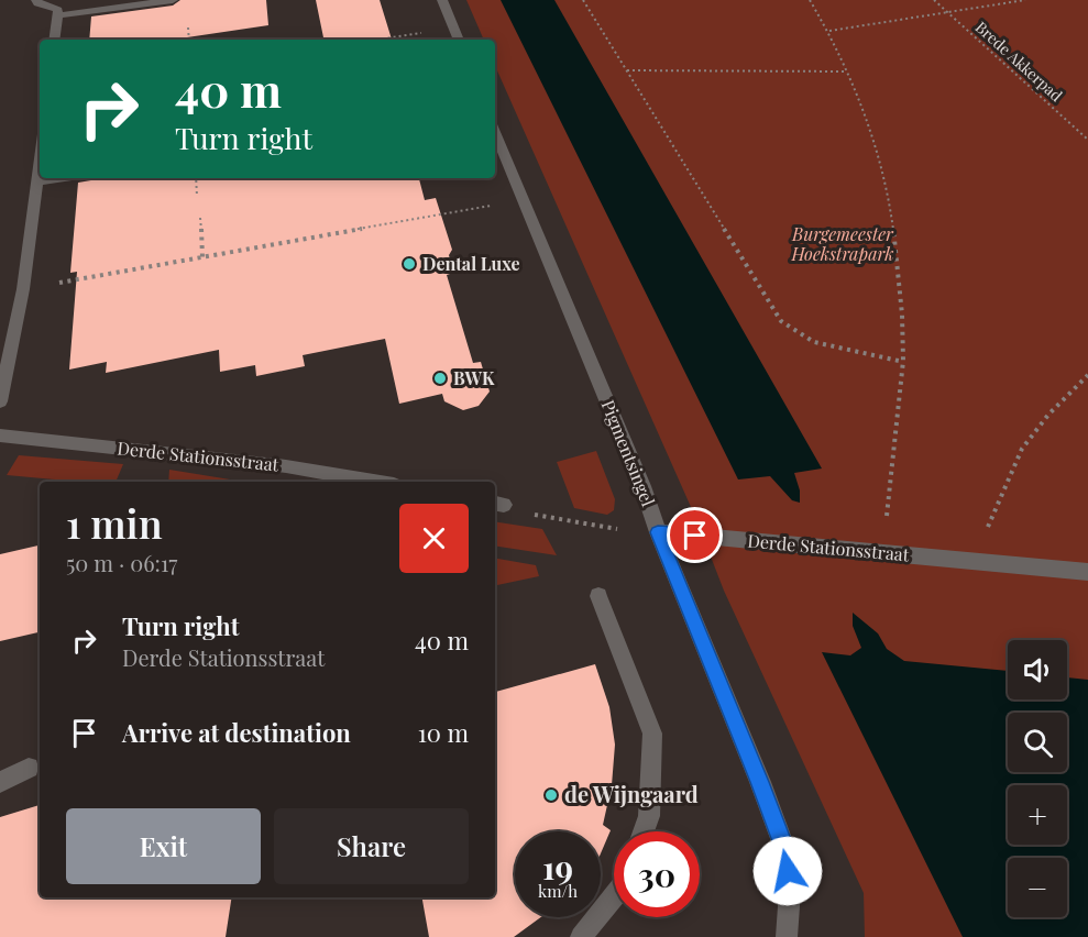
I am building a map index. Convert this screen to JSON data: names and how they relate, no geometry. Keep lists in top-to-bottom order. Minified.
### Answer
{"streets":{"street":["Pigmentsingel","Derde Stationsstraat"],"path":["Brede Akkerpad"]},"crossings":[["Pigmentsingel","Derde Stationsstraat"]],"parks":["Burgemeester Hoekstrapark"],"places":["Dental Luxe","BWK","de Wijngaard"],"page":{"turn":["40 m","Turn right"],"heading":["1 min","50 m · 06:17"],"list":[{"name":"Turn right","note":"Derde Stationsstraat","value":"40 m"},{"name":"Arrive at destination","value":"10 m"}],"map_buttons":["+","−"],"buttons":["Exit","Share"],"speed":"19 km/h","limit":"30"}}
